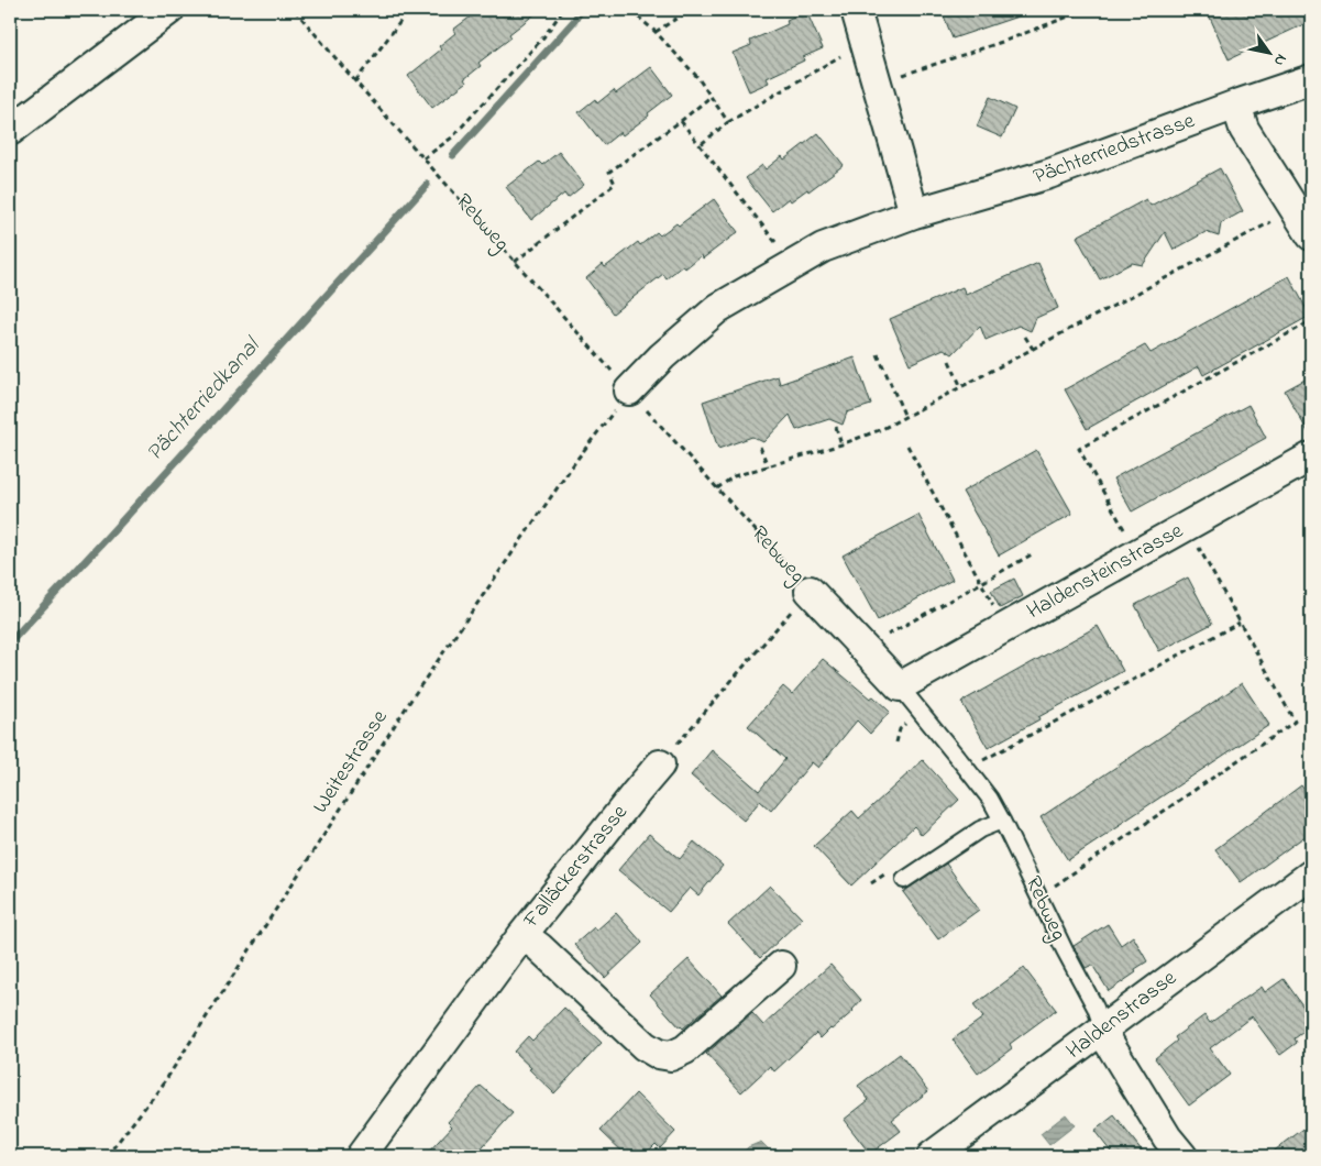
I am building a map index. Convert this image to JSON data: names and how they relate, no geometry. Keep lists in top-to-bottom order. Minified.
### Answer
{"streets":{"street":["Pächterriedstrasse","Rebweg","Haldensteinstrasse","Falläckerstrasse","Haldenstrasse"],"path":["Weitestrasse"]},"crossings":[["Pächterriedstrasse","Rebweg"],["Pächterriedstrasse","Weitestrasse"],["Rebweg","Haldensteinstrasse"],["Rebweg","Weitestrasse"],["Rebweg","Haldenstrasse"]],"water":["Pächterriedkanal"],"north":"bottom right"}
